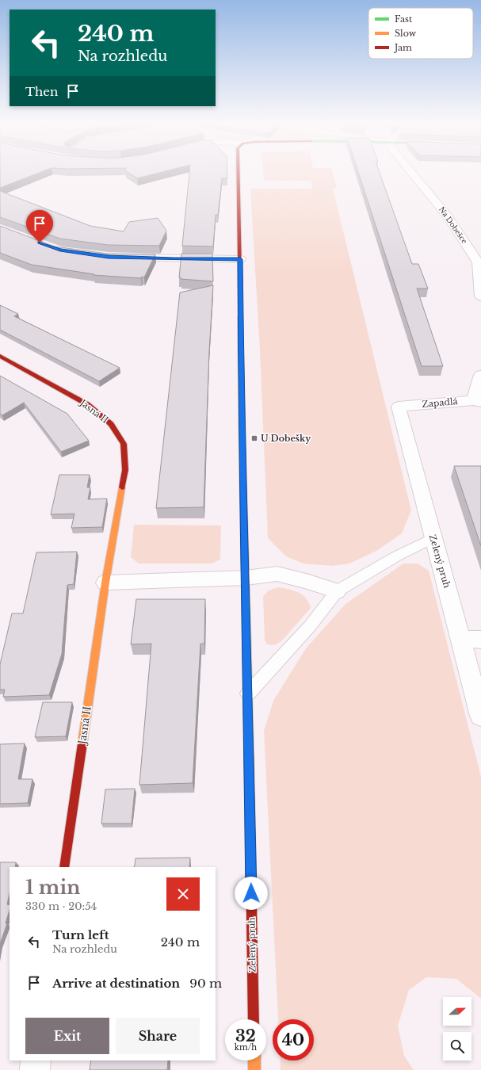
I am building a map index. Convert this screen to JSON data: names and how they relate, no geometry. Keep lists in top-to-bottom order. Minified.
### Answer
{"streets":{"street":["Na Dobešce","Zapadlá","Jasná II","Zelený pruh"]},"crossings":[["Zapadlá","Zelený pruh"]],"places":{"transit":["U Dobešky"]},"legend":["Fast","Slow","Jam"],"north":"right","page":{"turn":["240 m","Na rozhledu"],"then":"Then","heading":["1 min","330 m · 20:54"],"list":[{"name":"Turn left","note":"Na rozhledu","value":"240 m"},{"name":"Arrive at destination","value":"90 m"}],"buttons":["Exit","Share"],"speed":"32 km/h","limit":"40"}}
